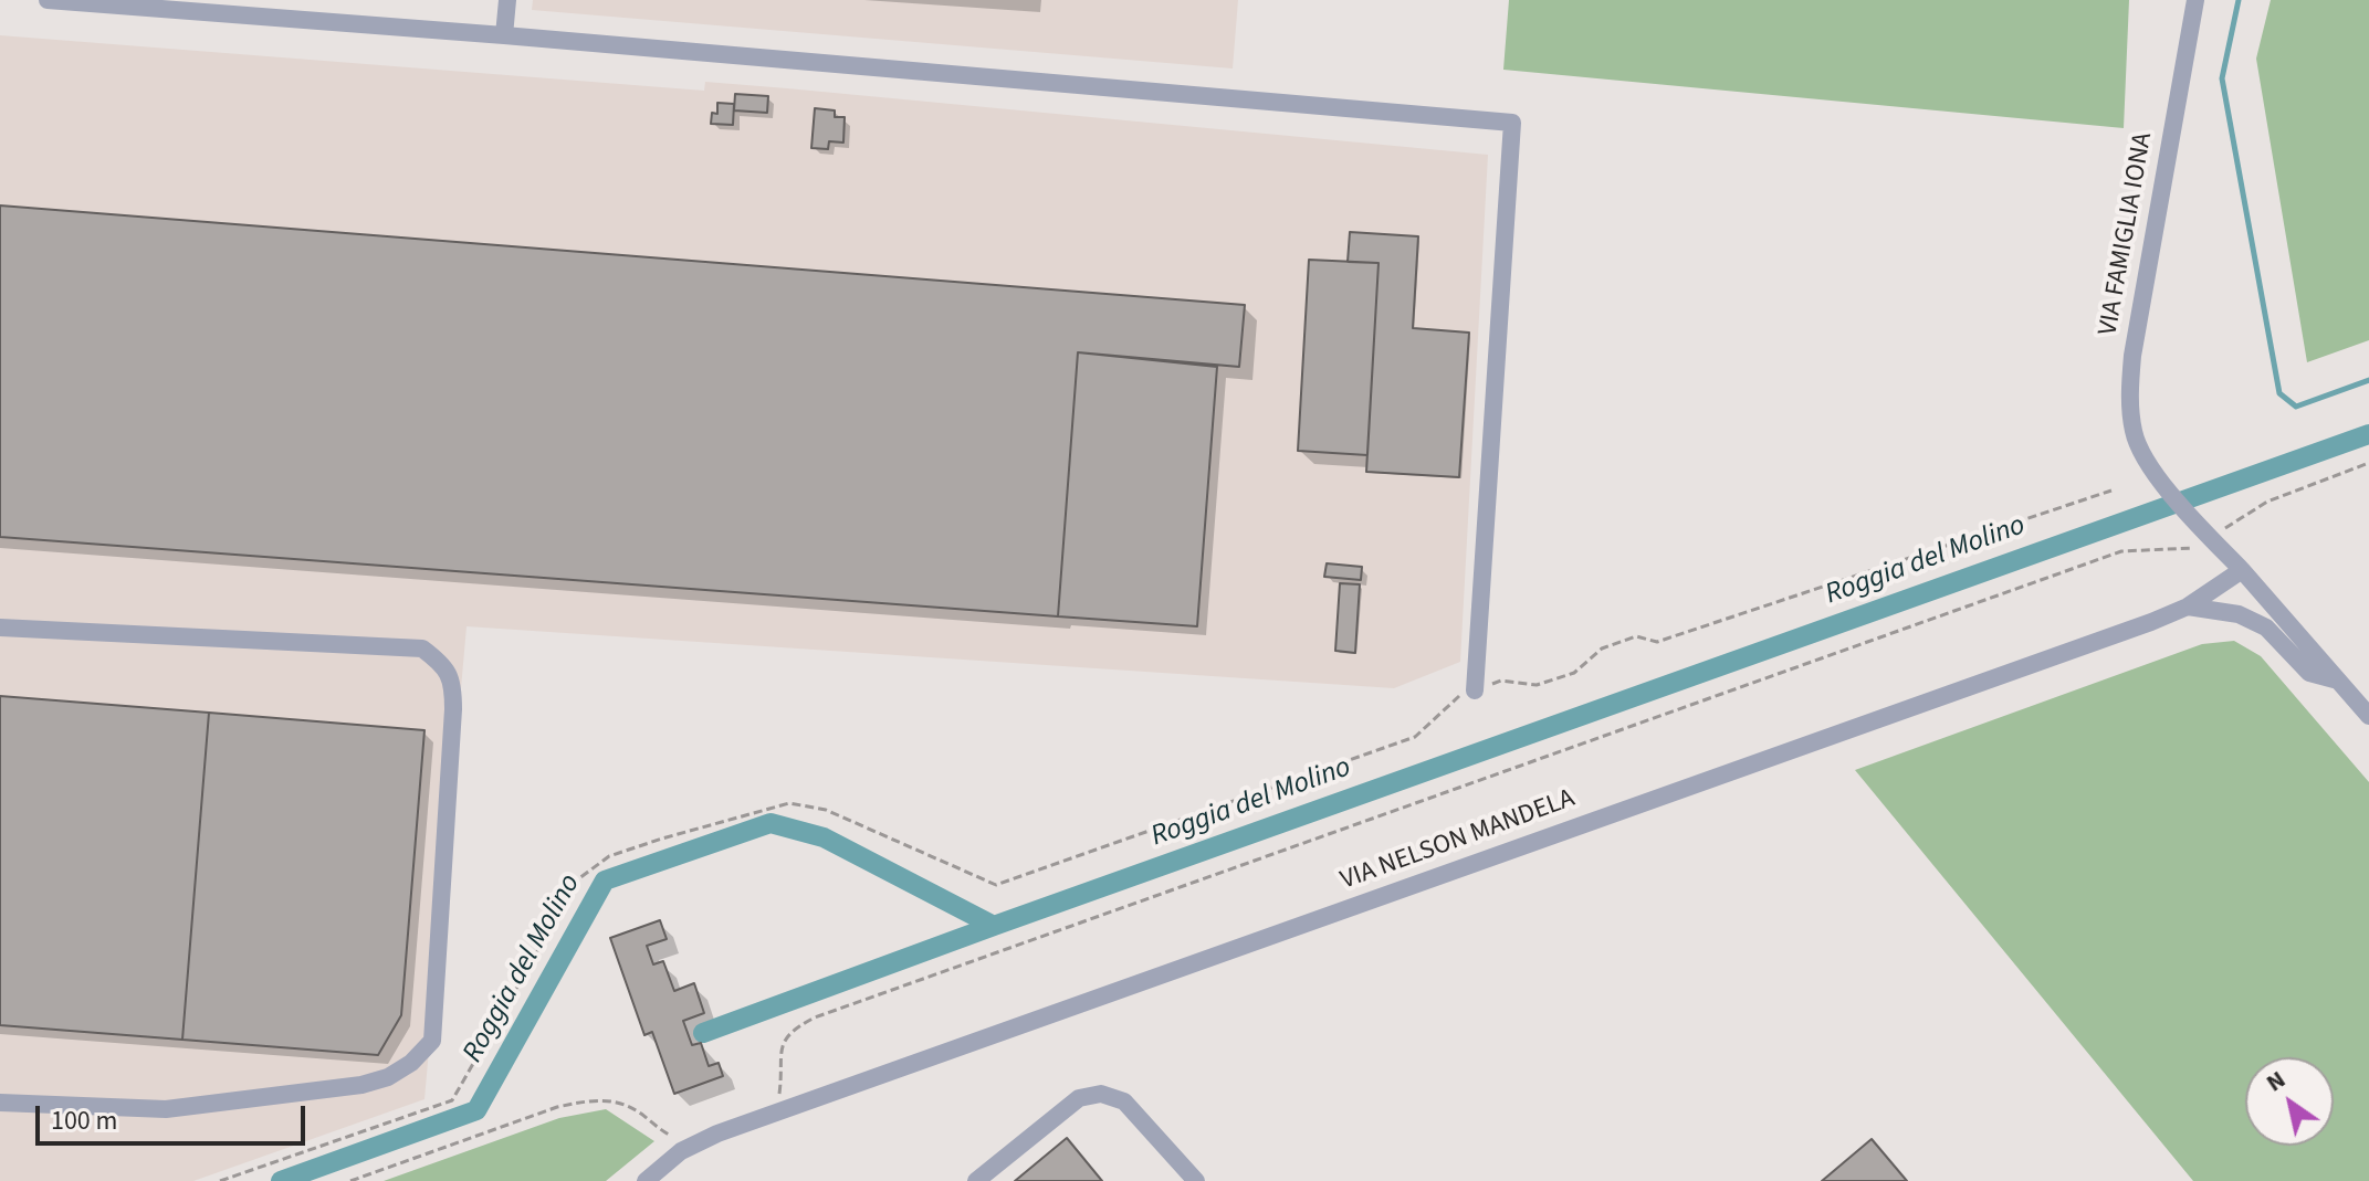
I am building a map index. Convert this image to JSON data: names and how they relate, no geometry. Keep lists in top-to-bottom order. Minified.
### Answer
{"streets":{"street":["VIA FAMIGLIA IONA","VIA NELSON MANDELA"]},"water":["Roggia del Molino"],"scale_bar":"100 m","north":"top left"}
